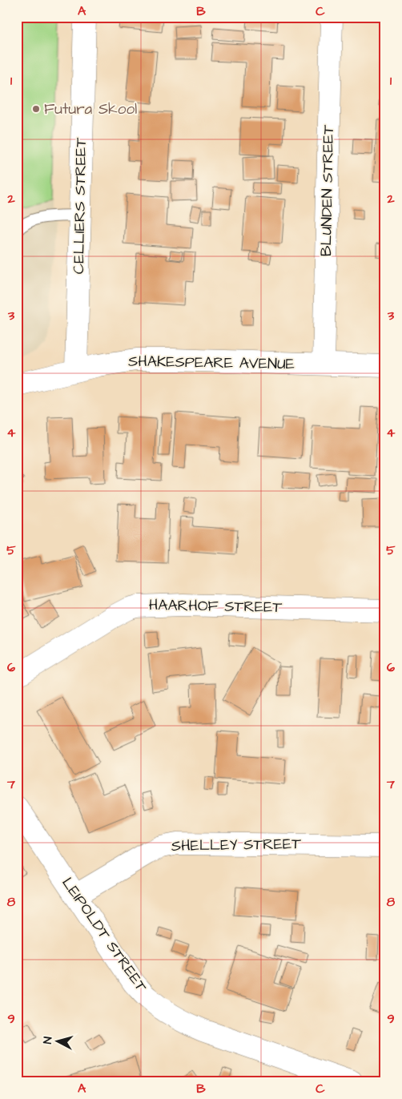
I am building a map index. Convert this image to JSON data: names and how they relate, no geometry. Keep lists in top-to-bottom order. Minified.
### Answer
{"streets":{"street":["BLUNDEN STREET","CELLIERS STREET","SHAKESPEARE AVENUE","HAARHOF STREET","SHELLEY STREET","LEIPOLDT STREET"]},"crossings":[["BLUNDEN STREET","SHAKESPEARE AVENUE"],["CELLIERS STREET","SHAKESPEARE AVENUE"],["SHELLEY STREET","LEIPOLDT STREET"]],"places":["Futura Skool"],"north":"left","grid":{"columns":["A","B","C"],"rows":["1","2","3","4","5","6","7","8","9"]}}
